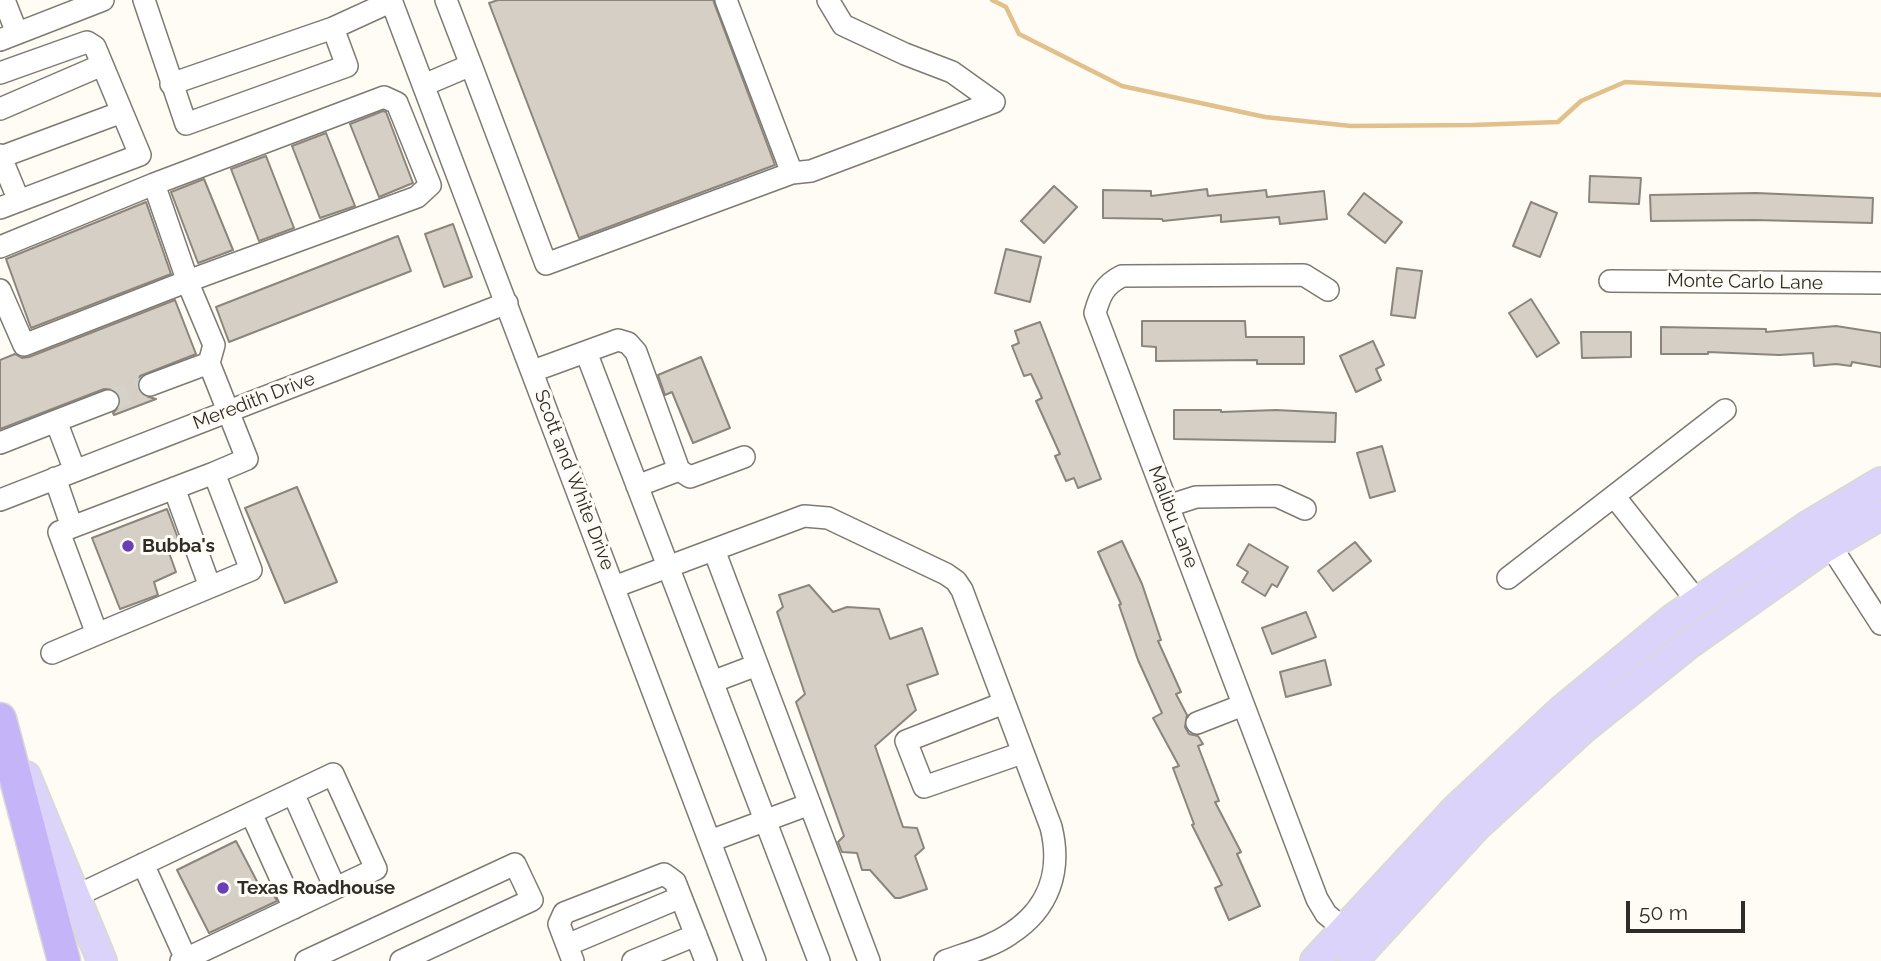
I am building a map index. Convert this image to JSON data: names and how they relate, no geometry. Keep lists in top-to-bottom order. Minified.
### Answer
{"streets":{"street":["Monte Carlo Lane","Meredith Drive","Scott and White Drive","Malibu Lane"]},"crossings":[["Meredith Drive","Scott and White Drive"]],"places":["Bubba's","Texas Roadhouse"],"scale_bar":"50 m"}
